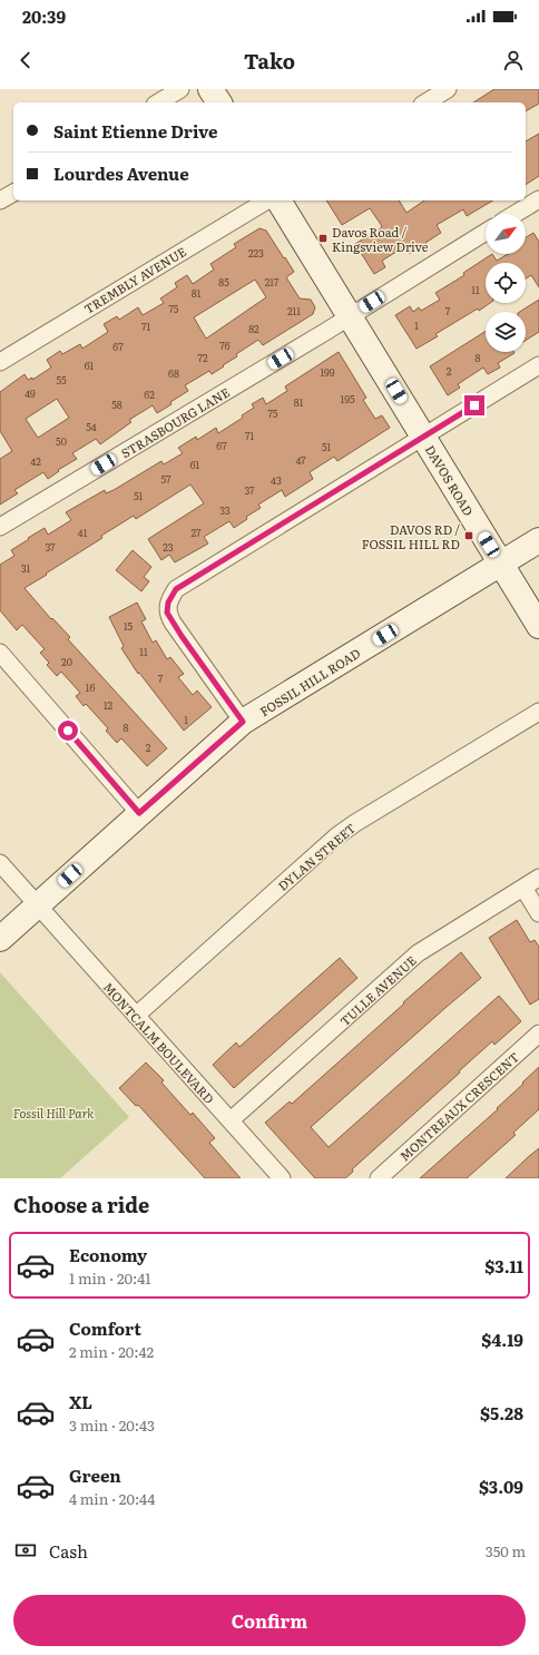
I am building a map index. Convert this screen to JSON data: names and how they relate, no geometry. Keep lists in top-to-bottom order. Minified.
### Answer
{"streets":{"street":["TREMBLY AVENUE","STRASBOURG LANE","DAVOS ROAD","FOSSIL HILL ROAD","DYLAN STREET","TULLE AVENUE","MONTCALM BOULEVARD","MONTREAUX CRESCENT"]},"crossings":[["STRASBOURG LANE","DAVOS ROAD"],["DAVOS ROAD","FOSSIL HILL ROAD"],["FOSSIL HILL ROAD","MONTCALM BOULEVARD"],["DYLAN STREET","MONTCALM BOULEVARD"],["TULLE AVENUE","MONTCALM BOULEVARD"]],"parks":["Fossil Hill Park"],"places":{"transit":["Davos Road / Kingsview Drive","DAVOS RD / FOSSIL HILL RD"]},"house_numbers":["223","85","217","11","81","75","211","7","1","71","82","76","67","72","8","61","2","199","68","55","49","62","195","81","58","75","54","71","50","67","51","47","42","61","57","43","37","51","33","41","27","37","23","31","15","11","20","7","16","12","1","8","2"],"north":"top right","page":{"status":"20:39","header":"Tako","banner":["Saint Etienne Drive","Lourdes Avenue"],"heading":"Choose a ride","list":[{"name":"Economy","note":"1 min · 20:41","value":"$3.11"},{"name":"Comfort","note":"2 min · 20:42","value":"$4.19"},{"name":"XL","note":"3 min · 20:43","value":"$5.28"},{"name":"Green","note":"4 min · 20:44","value":"$3.09"}],"pay":["Cash","350 m"],"buttons":"Confirm"}}
